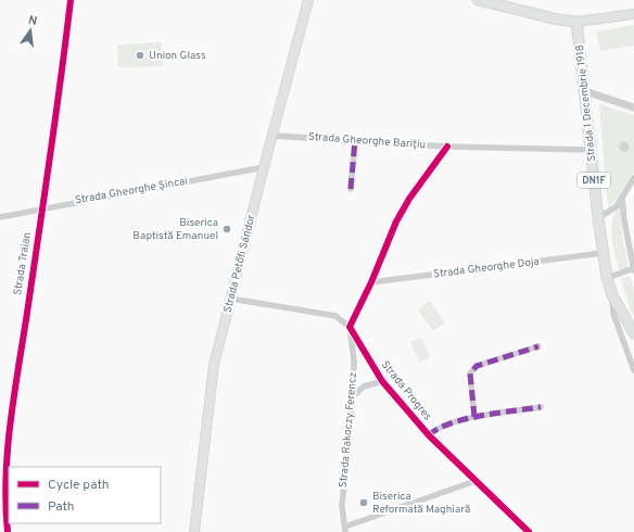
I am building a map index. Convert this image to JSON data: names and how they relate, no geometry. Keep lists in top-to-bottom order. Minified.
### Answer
{"streets":{"main road":["Strada 1 Decembrie 1918","DN1F","Strada Petőfi Sándor"],"street":["Strada Gheorghe Barițiu","Strada Gheorghe Șincai","Strada Traian","Strada Gheorghe Doja","Strada Progres","Strada Rakoczy Ferencz"]},"crossings":[["Strada 1 Decembrie 1918","Strada Gheorghe Barițiu"],["Strada 1 Decembrie 1918","Strada Gheorghe Doja"],["Strada Gheorghe Barițiu","Strada Petőfi Sándor"],["Strada Gheorghe Șincai","Strada Traian"],["Strada Gheorghe Șincai","Strada Petőfi Sándor"],["Strada Progres","Strada Rakoczy Ferencz"]],"places":["Union Glass","Biserica Baptistă Emanuel","Biserica Reformată Maghiară"],"legend":["Cycle path","Path"],"north":"top"}
